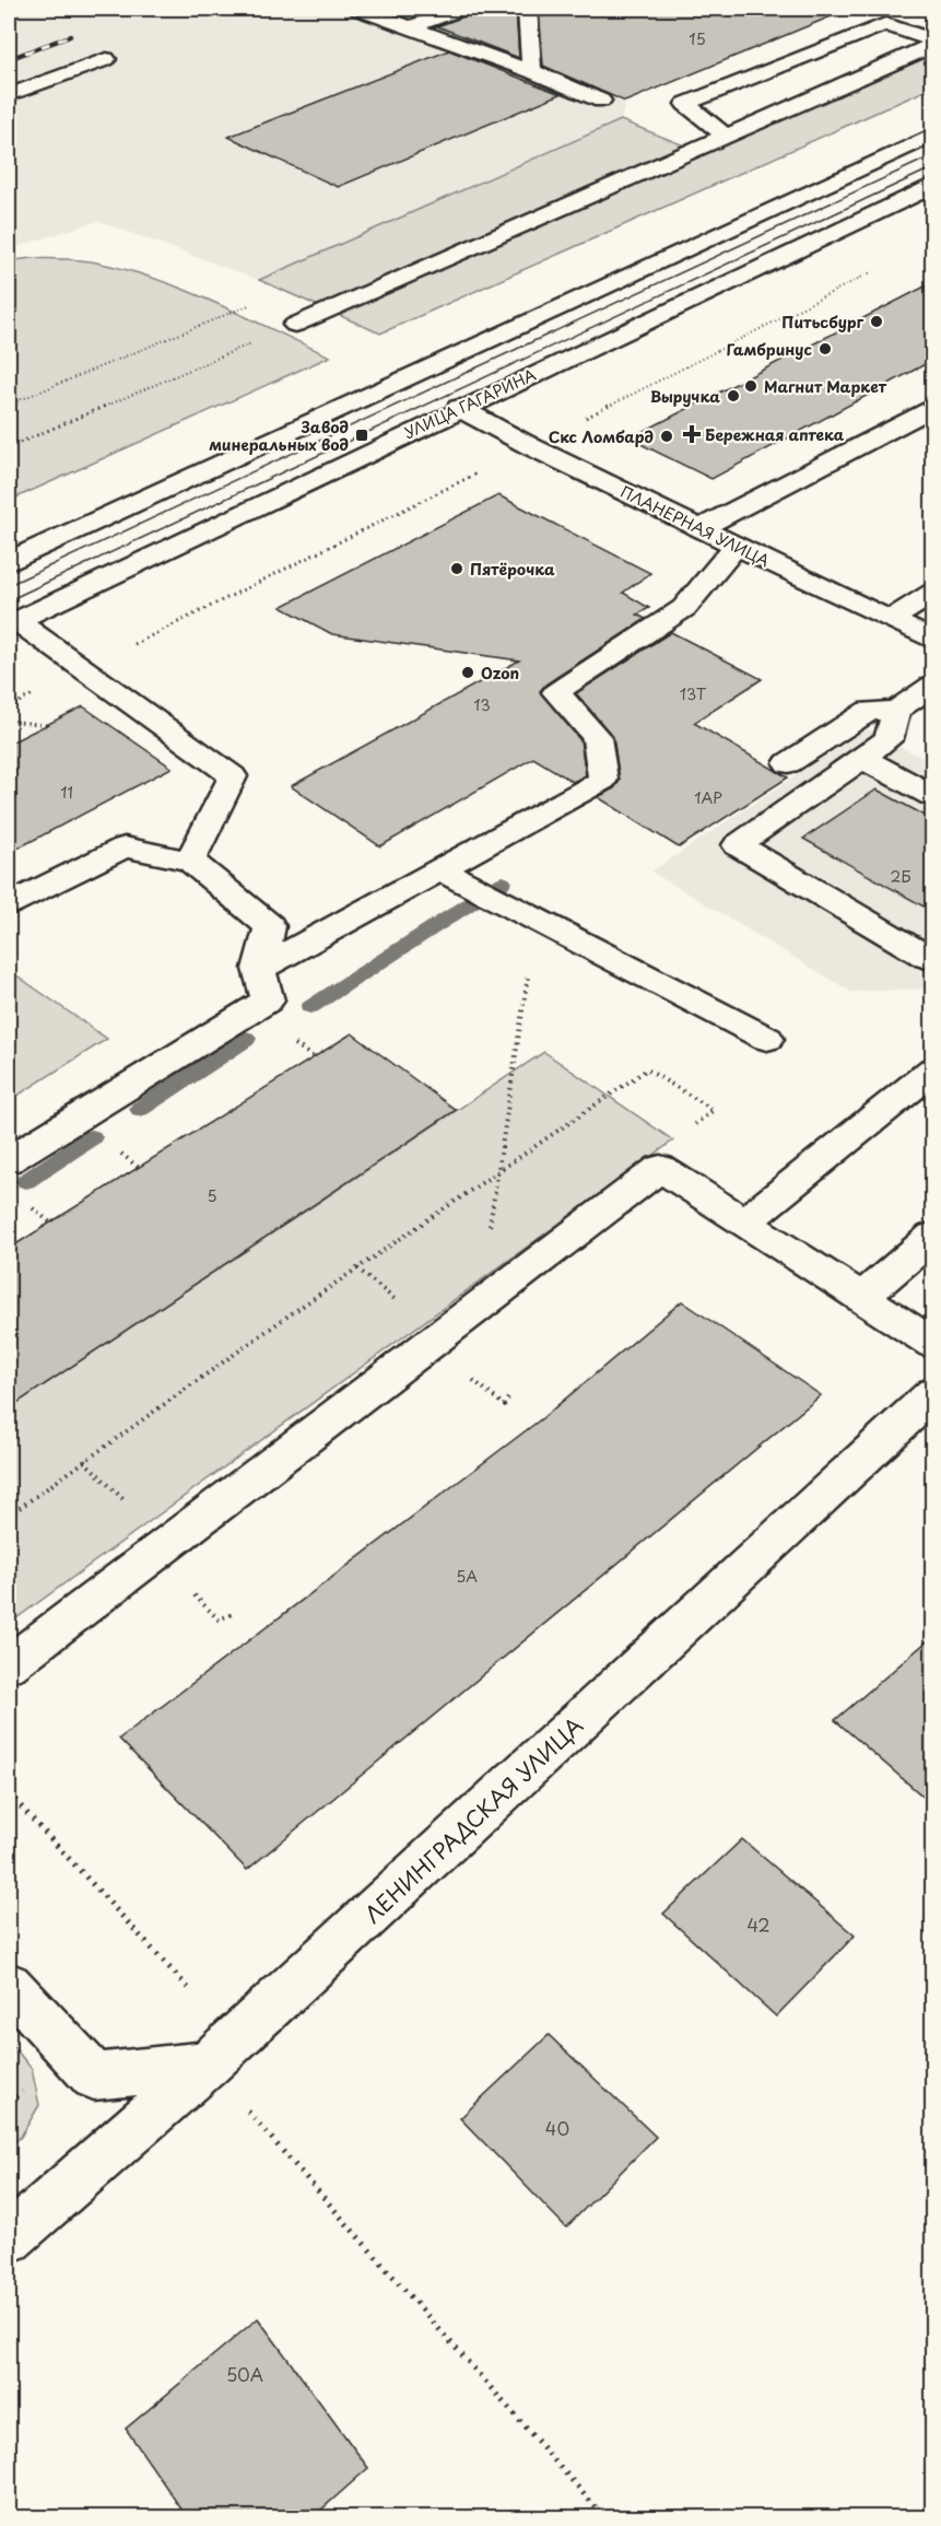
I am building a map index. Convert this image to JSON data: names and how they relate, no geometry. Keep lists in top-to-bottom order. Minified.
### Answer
{"streets":{"street":["УЛИЦА ГАГАРИНА","ПЛАНЕРНАЯ УЛИЦА","ЛЕНИНГРАДСКАЯ УЛИЦА"]},"crossings":[["УЛИЦА ГАГАРИНА","ПЛАНЕРНАЯ УЛИЦА"]],"places":{"other":["Питьсбург","Гамбринус","Магнит Маркет","Выручка","Скс Ломбард","Пятёрочка","Ozon"],"health":["Бережная аптека"],"transit":["Завод минеральных вод"]},"house_numbers":["15","13Т","13","11","1АР","2Б","5","5А","42","40","50А"]}
